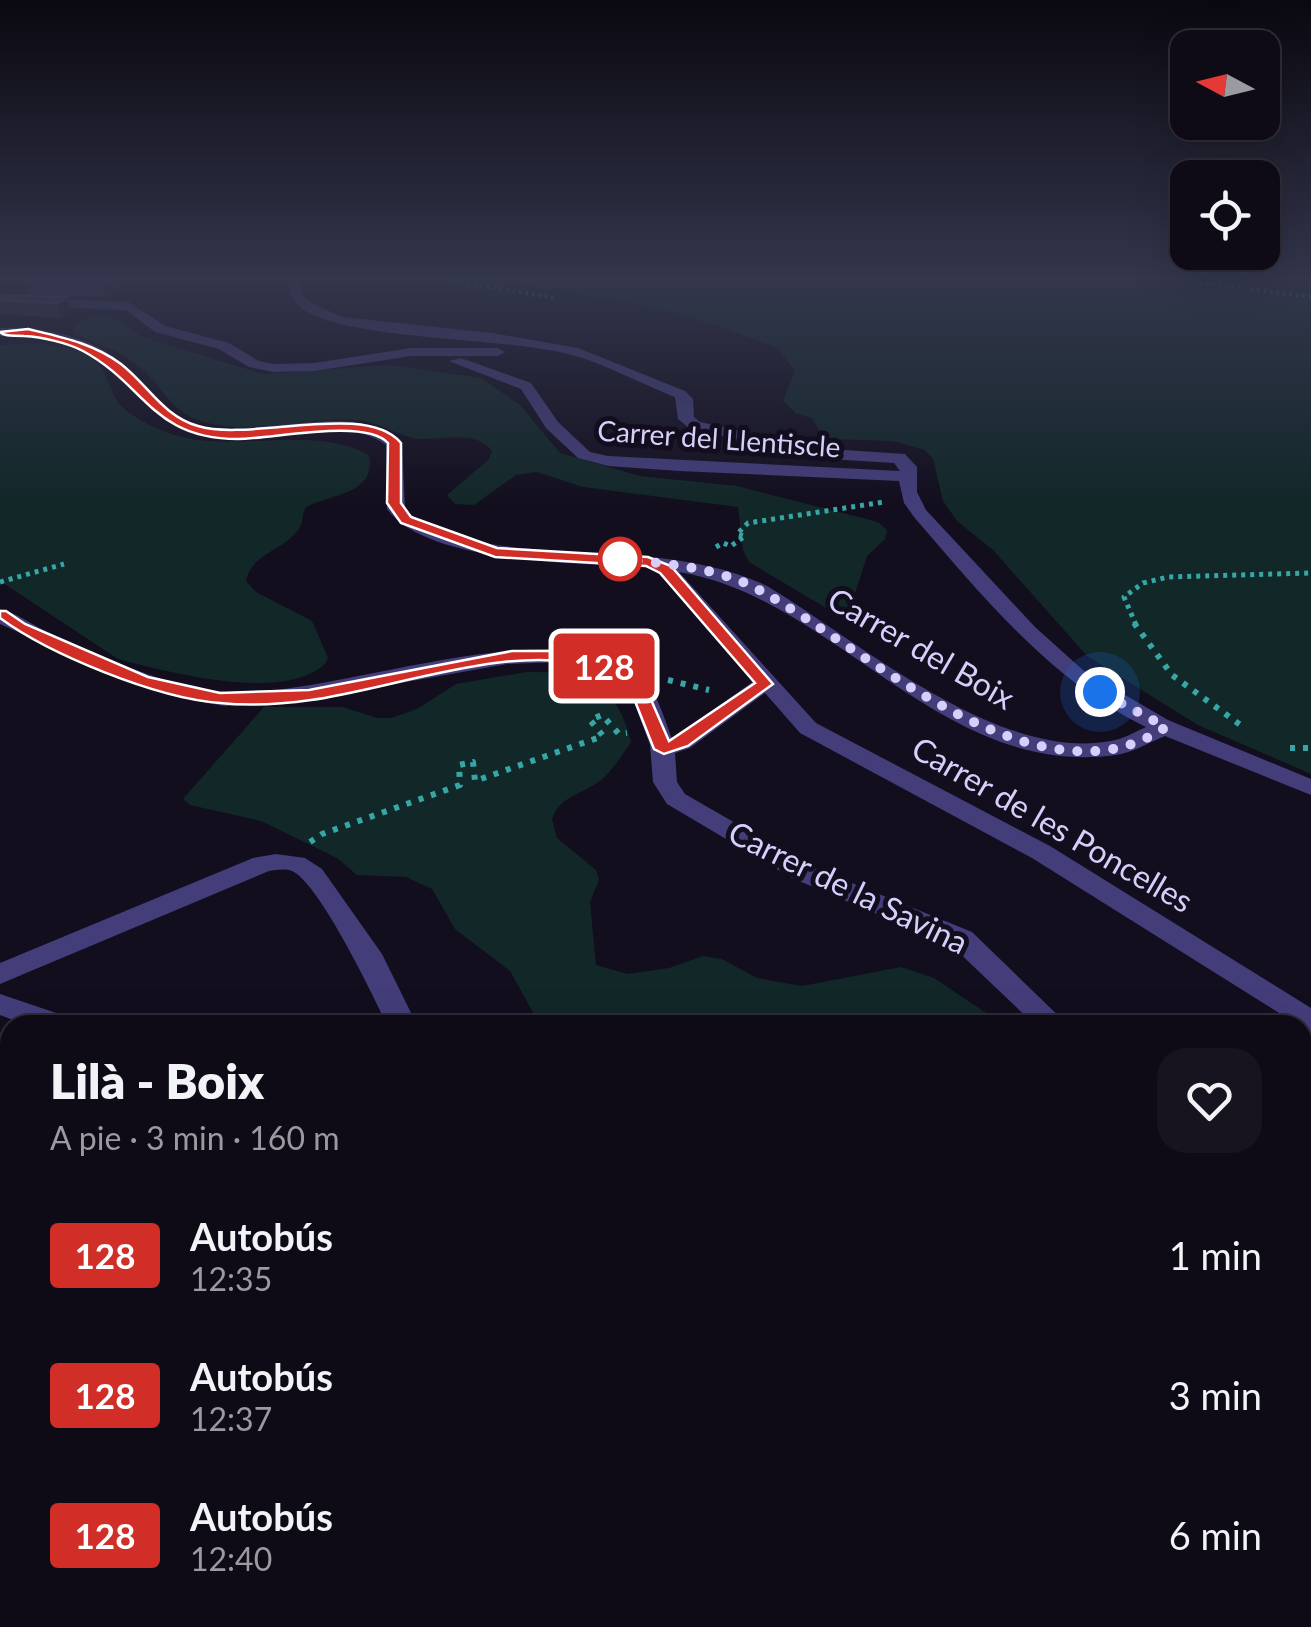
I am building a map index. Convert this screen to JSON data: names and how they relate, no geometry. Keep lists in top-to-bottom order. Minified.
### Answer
{"streets":{"street":["Carrer del Llentiscle","Carrer del Boix","Carrer de les Poncelles","Carrer de la Savina"]},"crossings":[["Carrer del Boix","Carrer de les Poncelles"]],"lines":["bus line 128"],"north":"left","page":{"on_map":"128","heading":["Lilà - Boix","A pie · 3 min · 160 m"],"list":[{"mark":"128","name":"Autobús","note":"12:35","value":"1 min"},{"mark":"128","name":"Autobús","note":"12:37","value":"3 min"},{"mark":"128","name":"Autobús","note":"12:40","value":"6 min"}]}}
